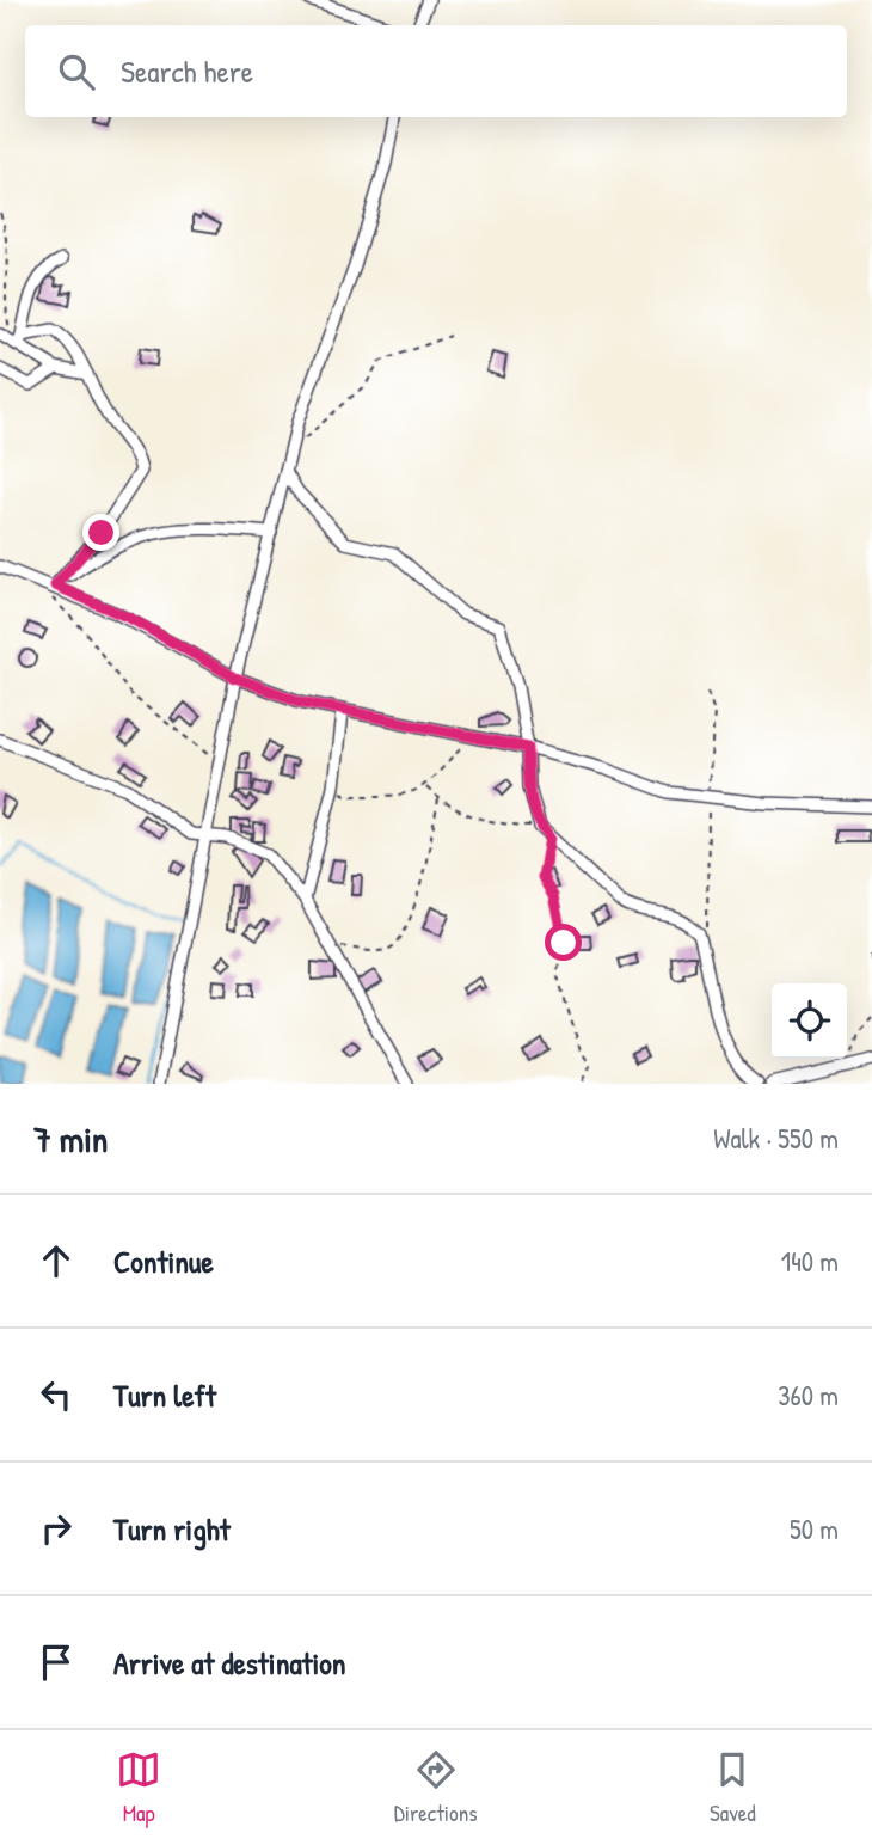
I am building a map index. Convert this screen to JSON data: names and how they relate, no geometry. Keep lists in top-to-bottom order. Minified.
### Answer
{"page":{"search":"Search here","heading":["7 min","Walk · 550 m"],"list":[["Continue","140 m"],["Turn left","360 m"],["Turn right","50 m"],"Arrive at destination"],"nav":["Map","Directions","Saved"]}}
